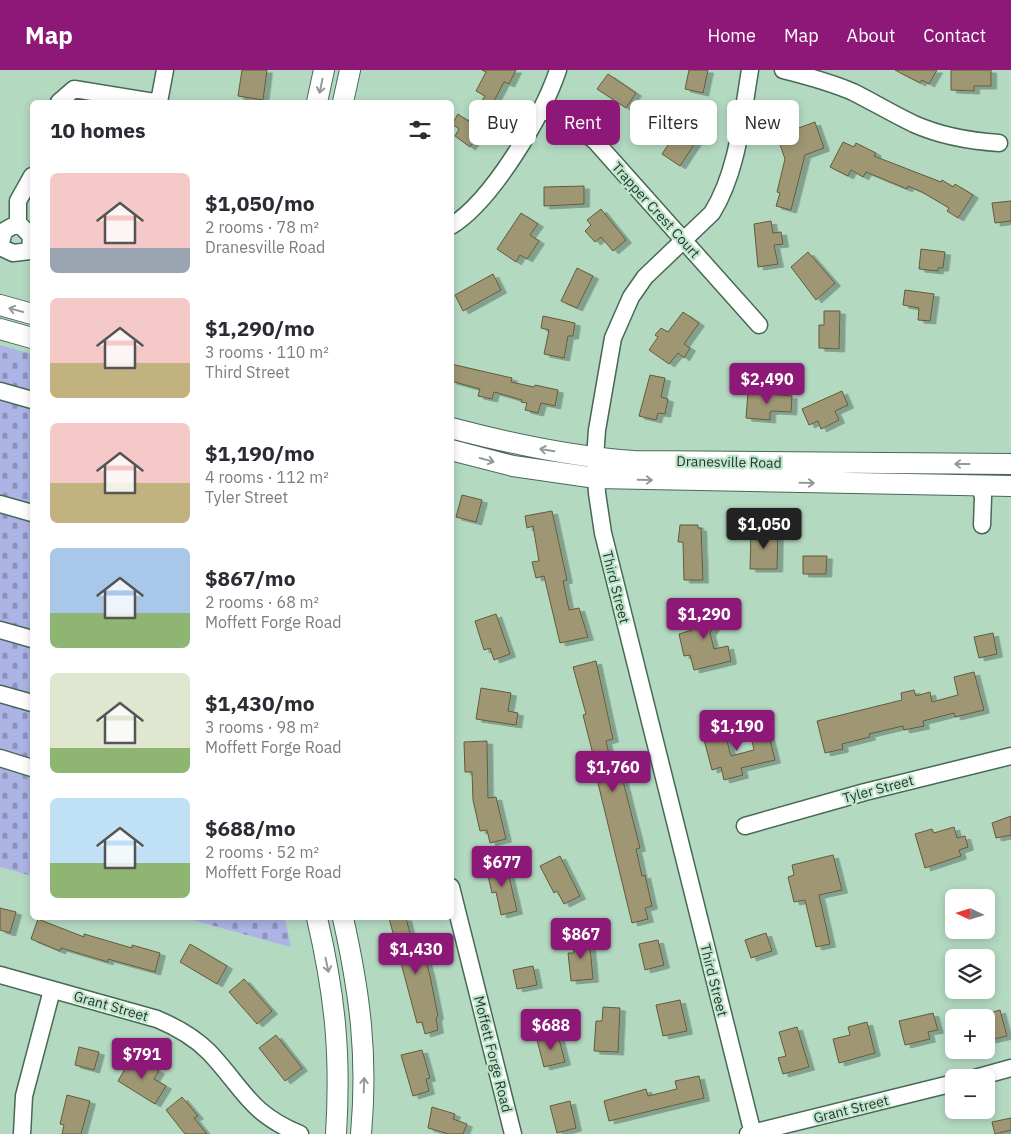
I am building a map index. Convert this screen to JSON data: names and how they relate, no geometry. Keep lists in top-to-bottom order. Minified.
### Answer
{"streets":{"main road":["Dranesville Road"],"street":["Trapper Crest Court","Third Street","Tyler Street","Grant Street","Moffett Forge Road"]},"crossings":[["Trapper Crest Court","Third Street"],["Dranesville Road","Third Street"],["Third Street","Grant Street"]],"north":"left","page":{"header":"Map","nav":["Home","Map","About","Contact"],"chip":["Buy","Rent","Filters","New"],"heading":"10 homes","list":[{"name":"$1,050/mo","note":"2 rooms · 78 m² · Dranesville Road"},{"name":"$1,290/mo","note":"3 rooms · 110 m² · Third Street"},{"name":"$1,190/mo","note":"4 rooms · 112 m² · Tyler Street"},{"name":"$867/mo","note":"2 rooms · 68 m² · Moffett Forge Road"},{"name":"$1,430/mo","note":"3 rooms · 98 m² · Moffett Forge Road"},{"name":"$688/mo","note":"2 rooms · 52 m² · Moffett Forge Road"}],"price":["$2,490","$1,050","$1,290","$1,190","$1,760","$677","$867","$1,430","$688","$791"],"map_buttons":["+","−"]}}
